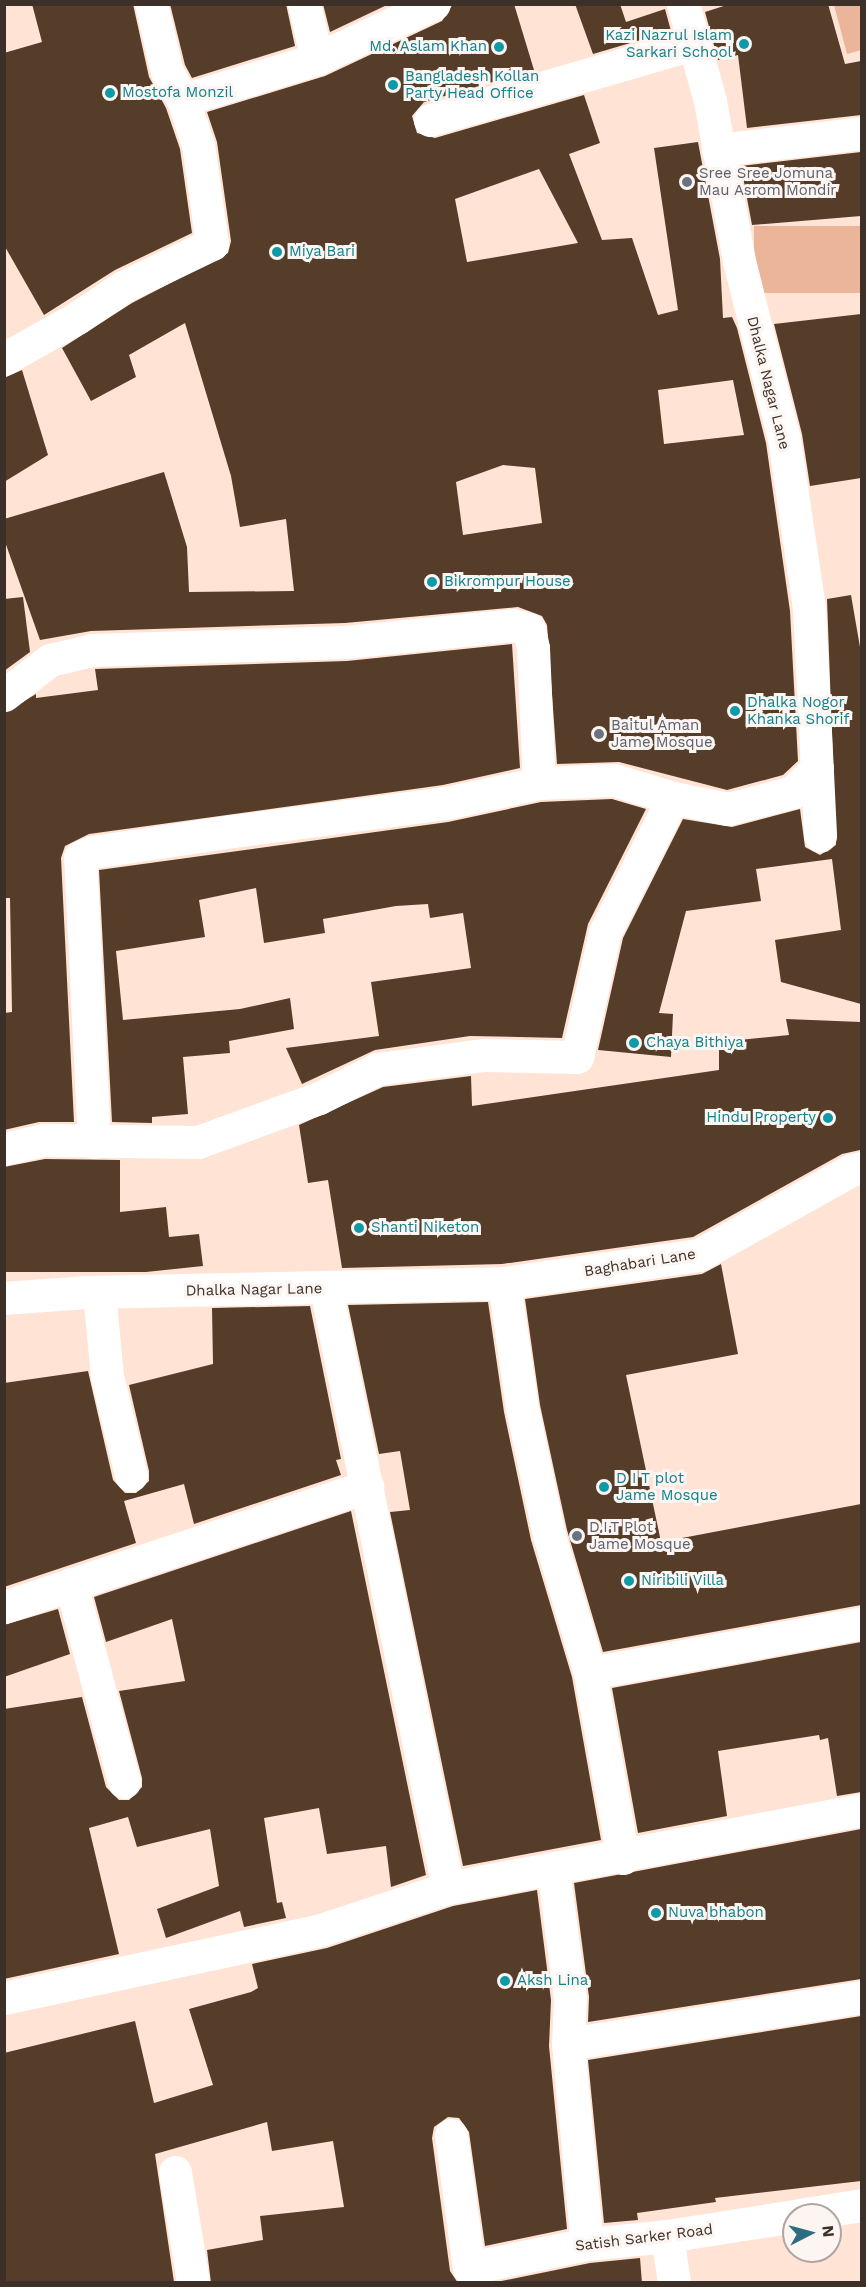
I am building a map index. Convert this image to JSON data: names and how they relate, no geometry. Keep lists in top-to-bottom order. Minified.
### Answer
{"streets":{"street":["Dhalka Nagar Lane","Baghabari Lane","Satish Sarker Road"]},"crossings":[["Dhalka Nagar Lane","Baghabari Lane"]],"places":["Kazi Nazrul Islam Sarkari School","Md. Aslam Khan","Bangladesh Kollan Party Head Office","Mostofa Monzil","Sree Sree Jomuna Mau Asrom Mondir","Miya Bari","Bikrompur House","Dhalka Nogor Khanka Shorif","Baitul Aman Jame Mosque","Chaya Bithiya","Hindu Property","Shanti Niketon","D I T plot Jame Mosque","D.I.T Plot Jame Mosque","Niribili Villa","Nuva bhabon","Aksh Lina"],"north":"right"}
